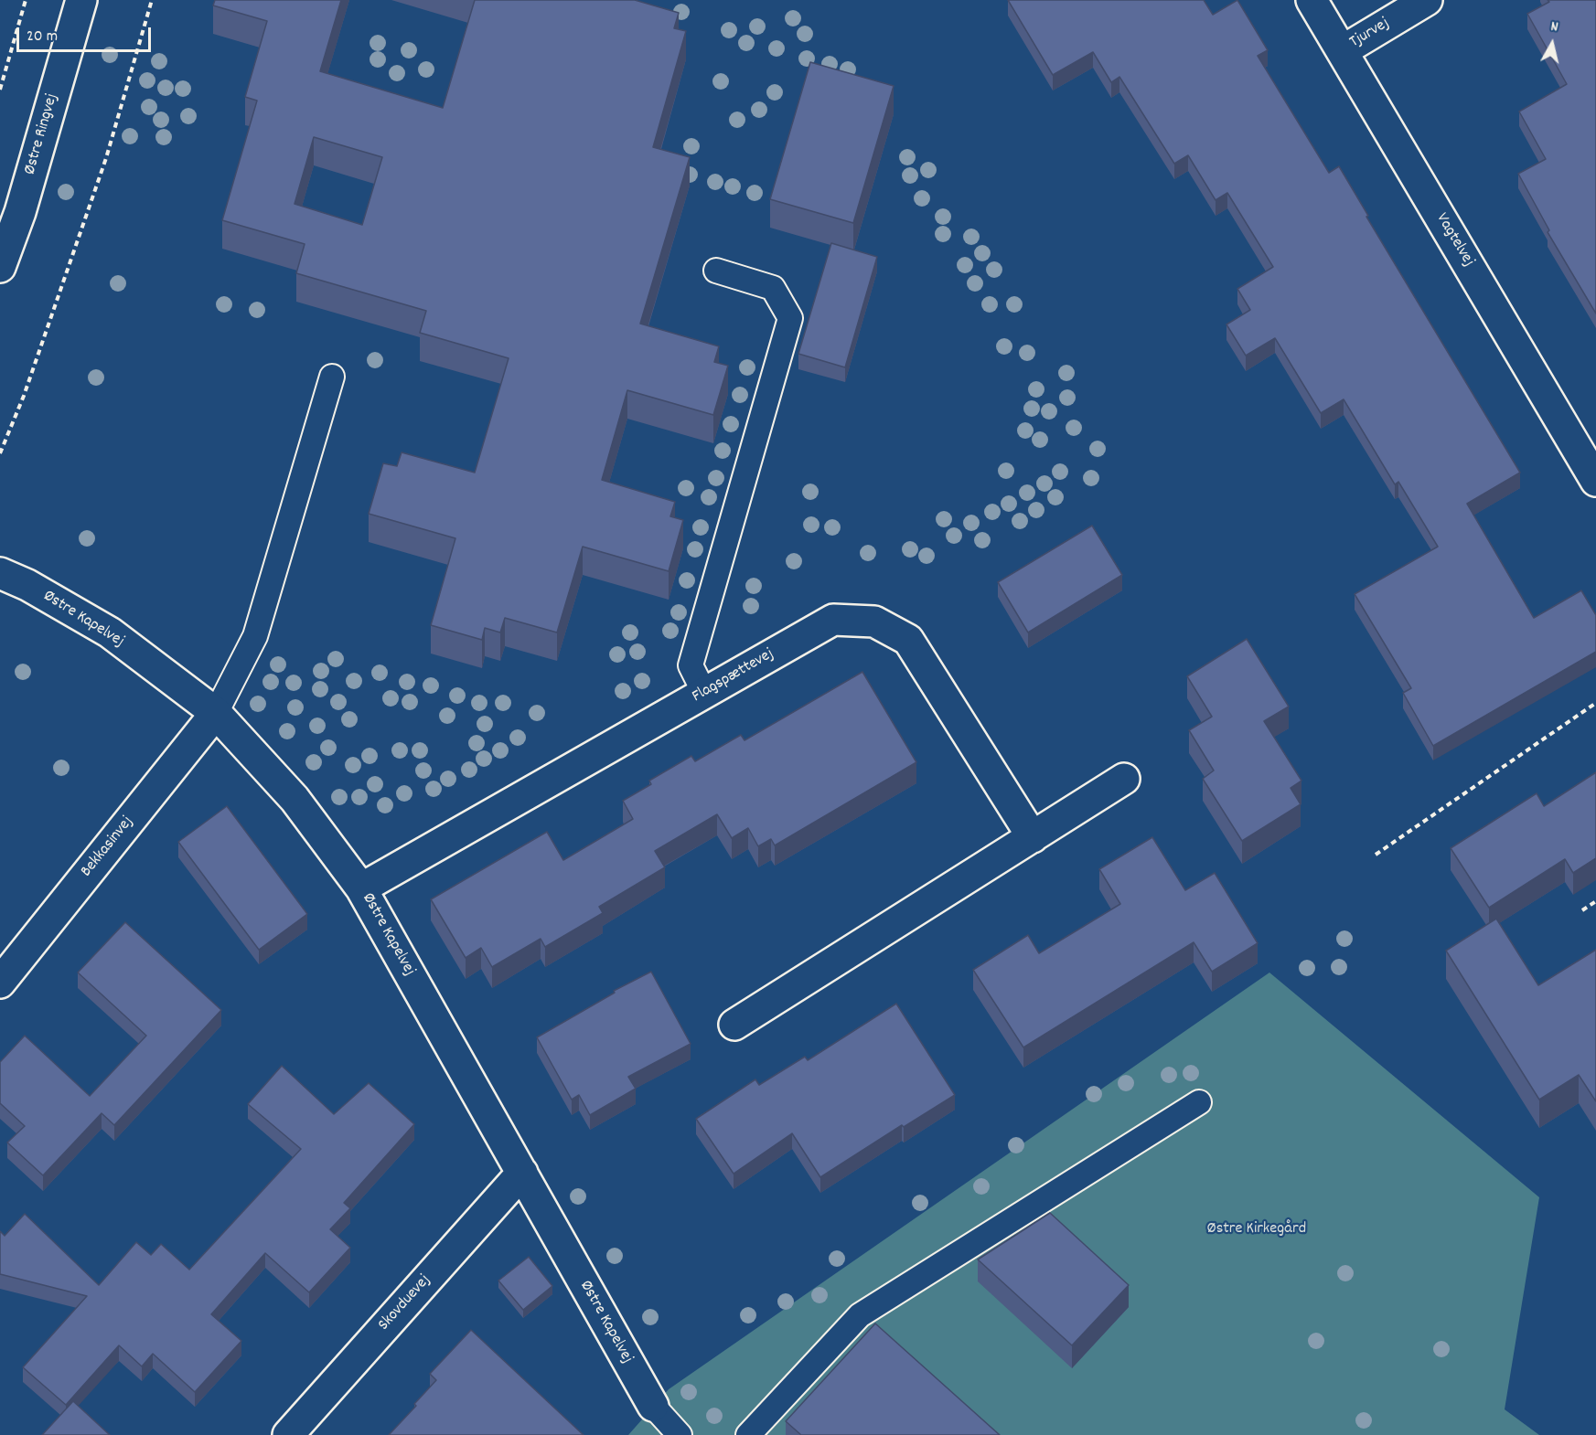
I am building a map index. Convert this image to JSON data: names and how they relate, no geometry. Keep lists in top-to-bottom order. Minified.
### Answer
{"streets":{"street":["Tjurvej","Østre Ringvej","Vagtelvej","Østre Kapelvej","Flagspættevej","Bekkasinvej","Skovduevej"]},"crossings":[["Tjurvej","Vagtelvej"],["Østre Kapelvej","Flagspættevej"],["Østre Kapelvej","Bekkasinvej"],["Østre Kapelvej","Skovduevej"]],"parks":["Østre Kirkegård"],"scale_bar":"20 m","north":"top"}
